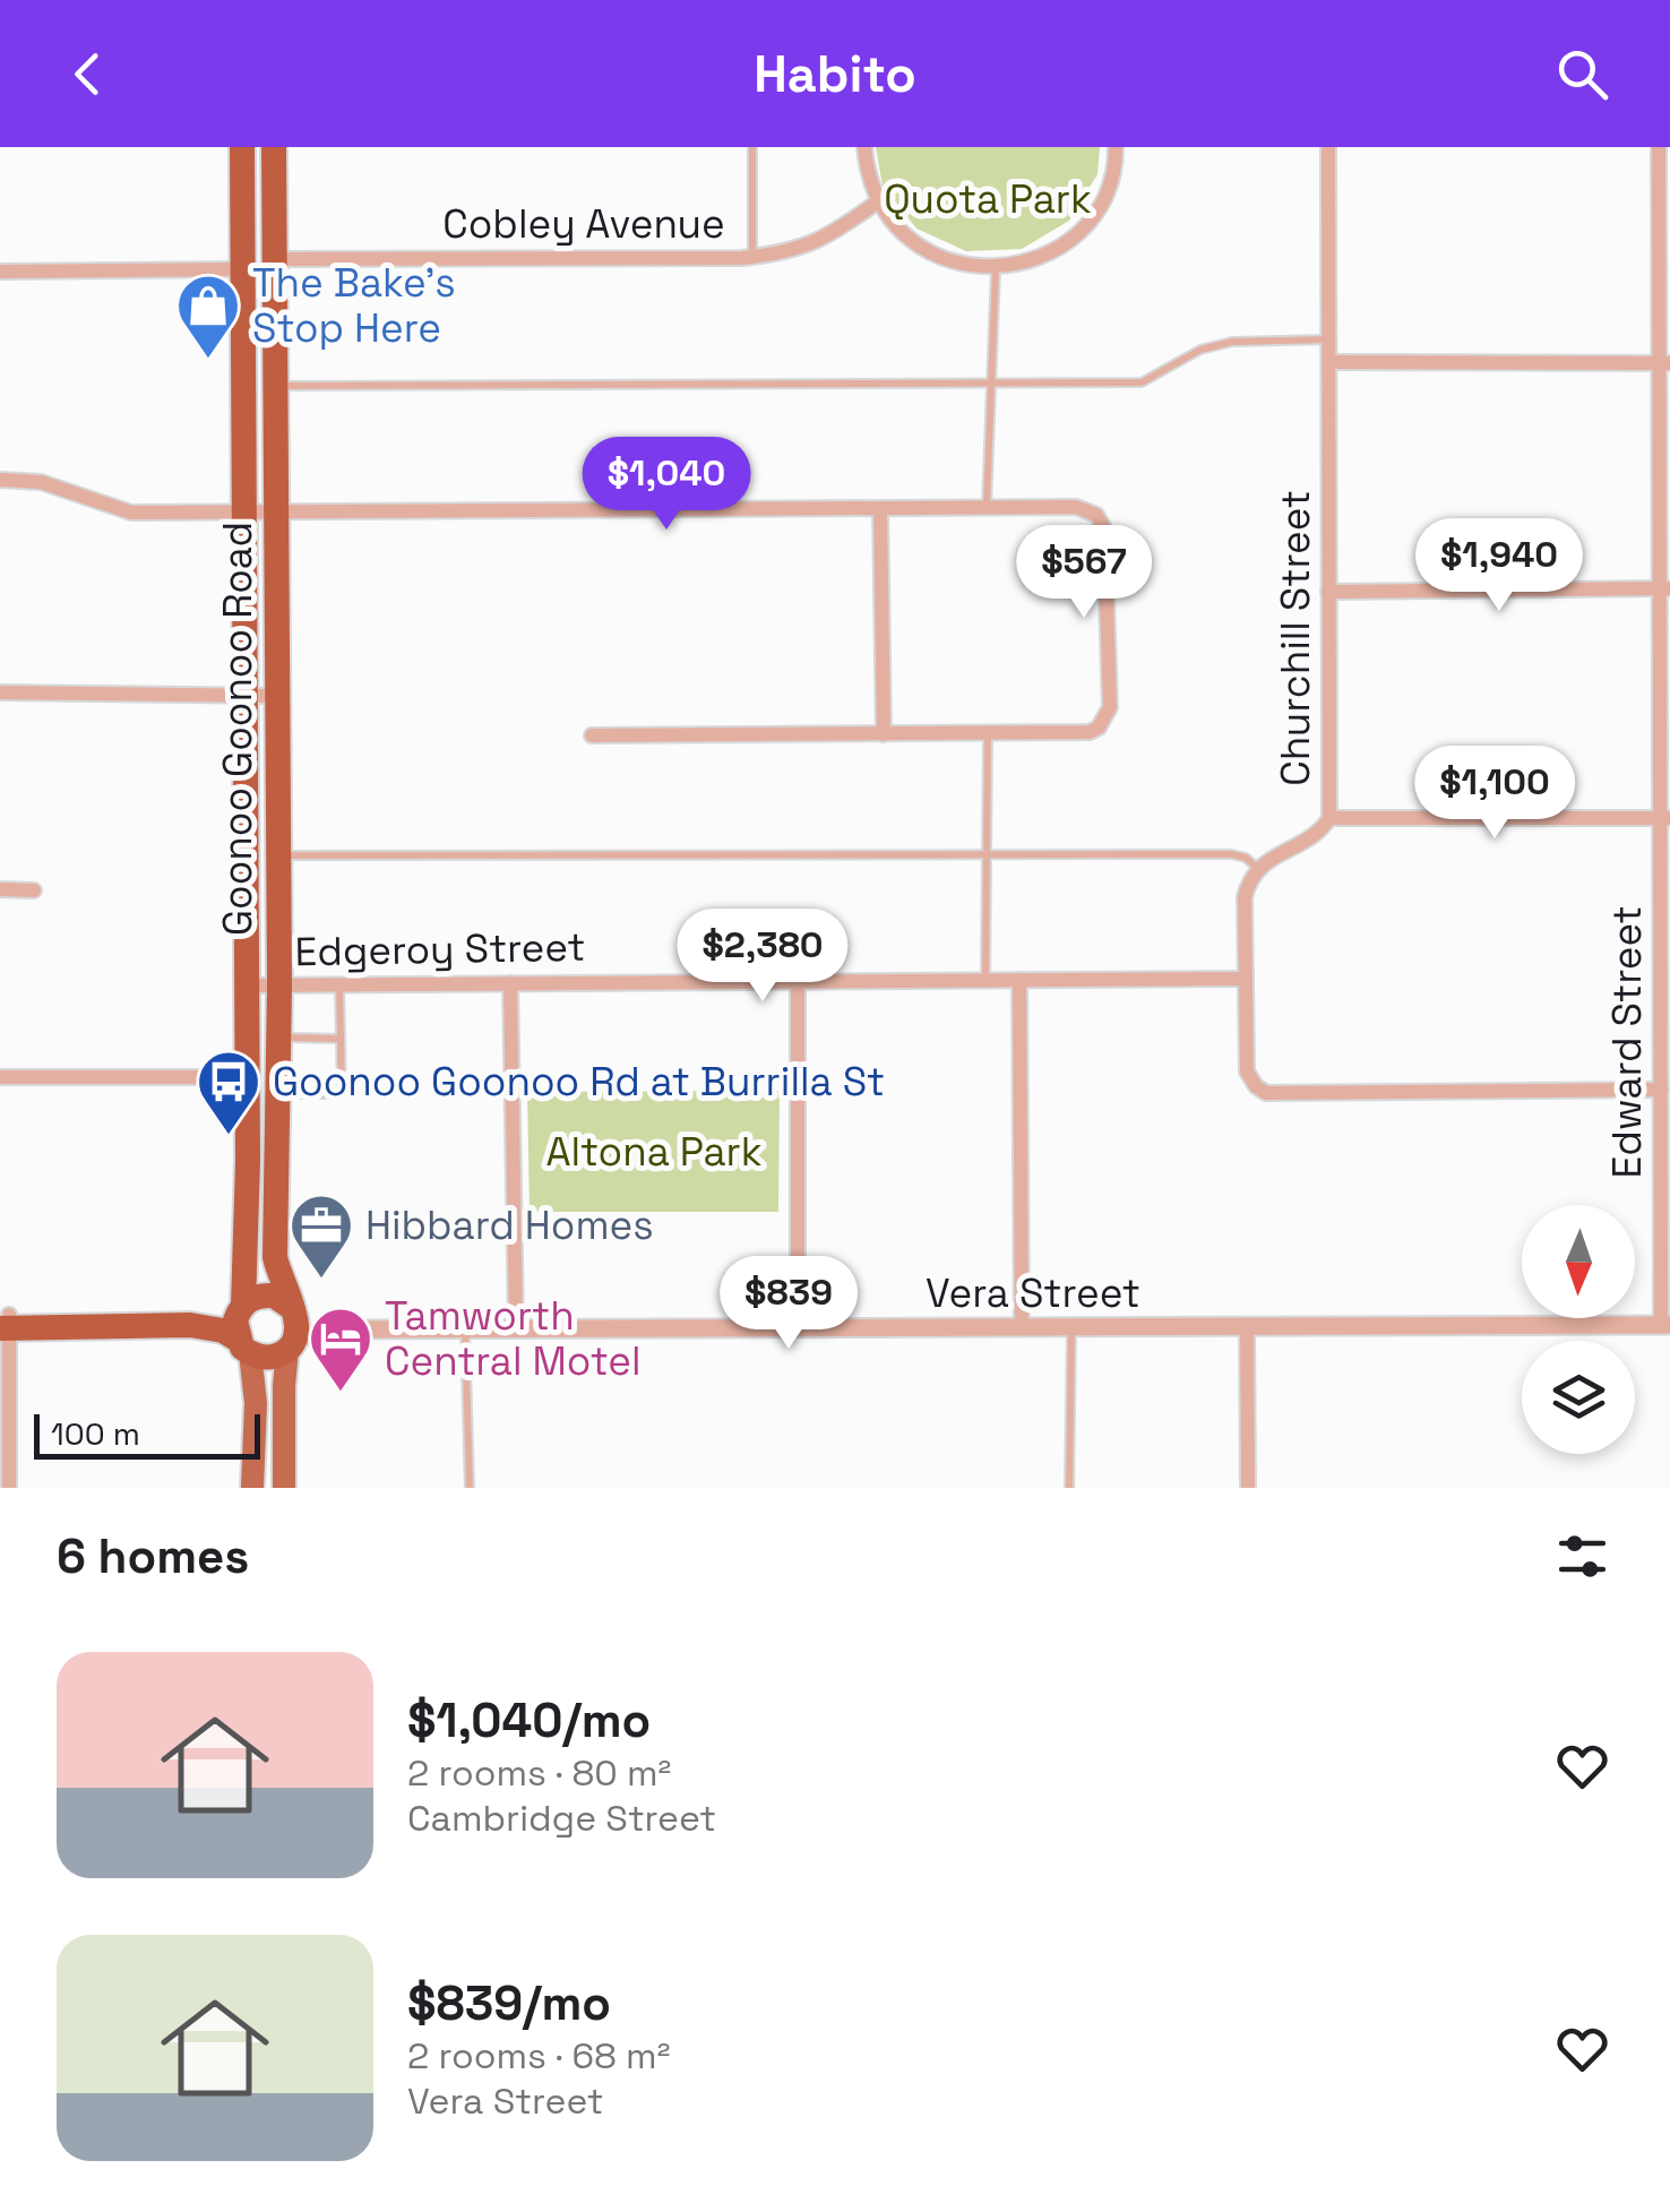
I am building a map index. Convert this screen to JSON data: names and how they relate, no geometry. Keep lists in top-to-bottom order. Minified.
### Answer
{"streets":{"highway":["Goonoo Goonoo Road"],"street":["Cobley Avenue","Churchill Street","Edgeroy Street","Edward Street","Vera Street"]},"crossings":[["Cobley Avenue","Goonoo Goonoo Road"],["Goonoo Goonoo Road","Edgeroy Street"],["Goonoo Goonoo Road","Vera Street"],["Edward Street","Vera Street"]],"parks":["Quota Park","Altona Park"],"places":{"shop":["The Bake's Stop Here"],"bus stop":["Goonoo Goonoo Rd at Burrilla St"],"office":["Hibbard Homes"],"hotel":["Tamworth Central Motel"]},"scale_bar":"100 m","north":"bottom","page":{"header":"Habito","price":["$1,040","$1,940","$567","$1,100","$2,380","$839"],"scale":"100 m","heading":"6 homes","list":[{"name":"$1,040/mo","note":"2 rooms · 80 m² · Cambridge Street"},{"name":"$839/mo","note":"2 rooms · 68 m² · Vera Street"}]}}
